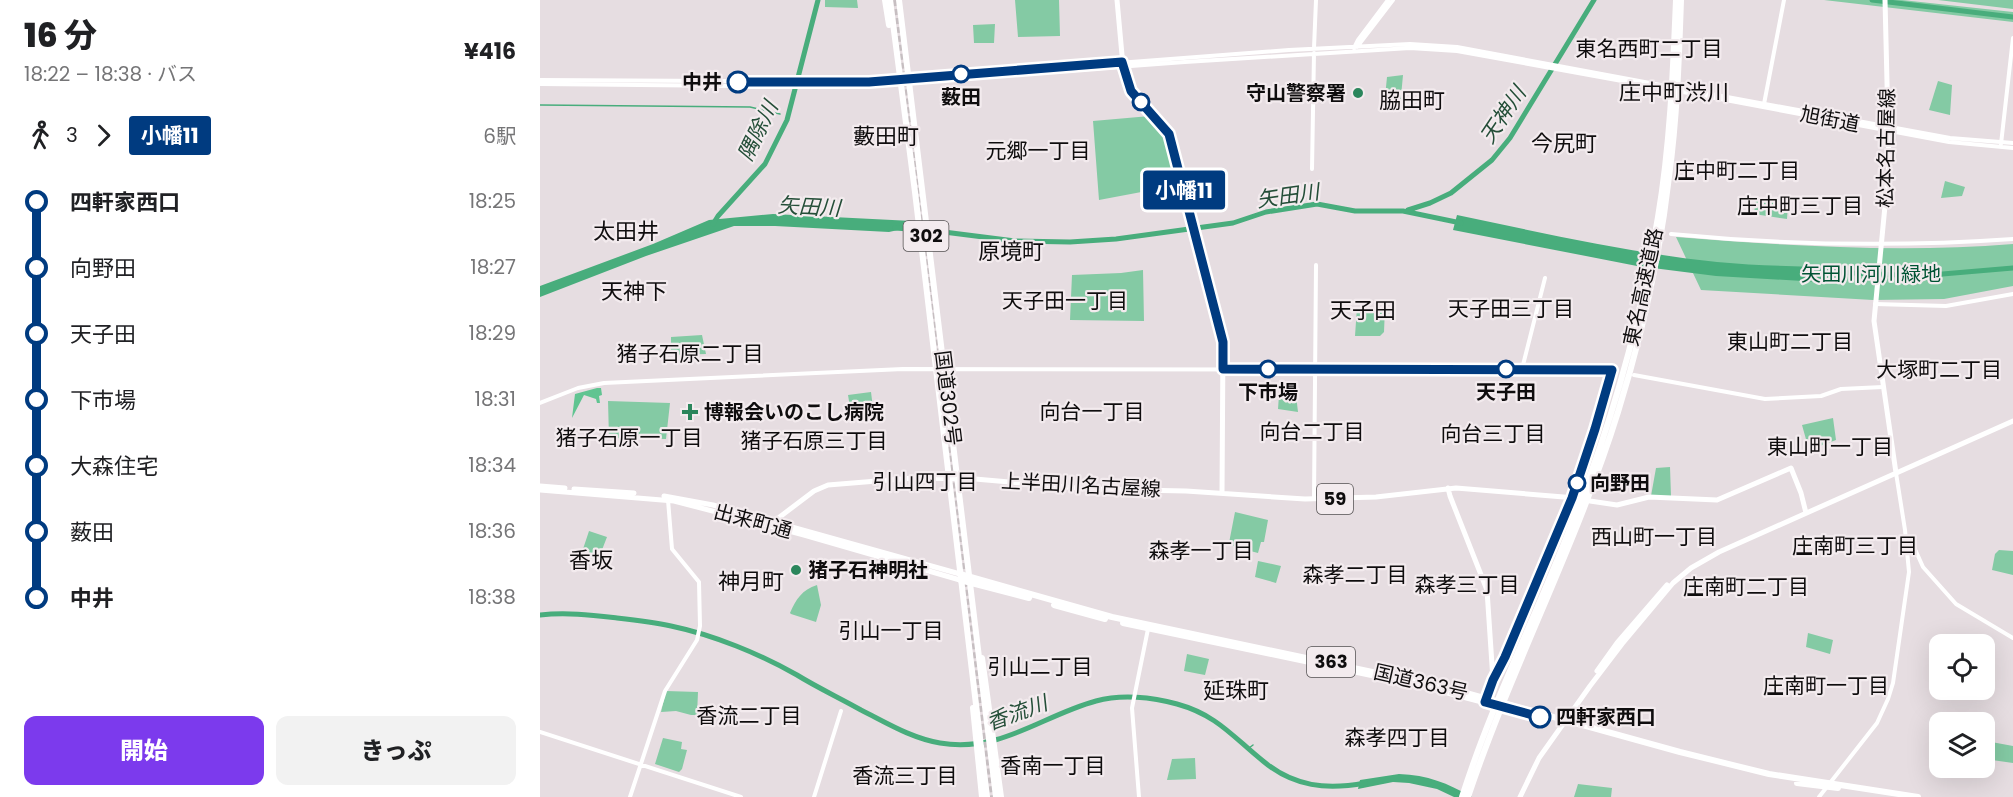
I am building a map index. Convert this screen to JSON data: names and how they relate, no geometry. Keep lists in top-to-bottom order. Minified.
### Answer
{"streets":{"highway":["302","東名高速道路","国道302号","363","国道363号"],"main road":["松本名古屋線","上半田川名古屋線","59","出来町通"],"street":["旭街道"]},"crossings":[["旭街道","松本名古屋線"],["国道302号","出来町通"],["国道302号","国道363号"],["上半田川名古屋線","59"],["上半田川名古屋線","出来町通"],["出来町通","国道363号"]],"districts":["東名西町二丁目","庄中町渋川","脇田町","藪田町","今尻町","元郷一丁目","庄中町二丁目","庄中町三丁目","太田井","原境町","天神下","天子田一丁目","天子田三丁目","天子田","東山町二丁目","猪子石原二丁目","大塚町二丁目","向台一丁目","向台二丁目","向台三丁目","猪子石原一丁目","猪子石原三丁目","東山町一丁目","引山四丁目","西山町一丁目","庄南町三丁目","森孝一丁目","香坂","森孝二丁目","神月町","森孝三丁目","庄南町二丁目","引山一丁目","引山二丁目","庄南町一丁目","延珠町","香流二丁目","森孝四丁目","香南一丁目","香流三丁目"],"water":["天神川","隅除川","矢田川","香流川"],"parks":["矢田川河川緑地"],"places":{"other":["薮田","中井","守山警察署","下市場","天子田","向野田","猪子石神明社","四軒家西口"],"health":["博報会いのこし病院"]},"lines":["bus line 小幡11"],"page":{"heading":["16 分","18:22 – 18:38 · バス","¥416"],"on_map":"小幡11","legs":["3","小幡11","6駅"],"list":[{"name":"四軒家西口","value":"18:25"},{"name":"向野田","value":"18:27"},{"name":"天子田","value":"18:29"},{"name":"下市場","value":"18:31"},{"name":"大森住宅","value":"18:34"},{"name":"薮田","value":"18:36"},{"name":"中井","value":"18:38"}],"buttons":["開始","きっぷ"]}}
